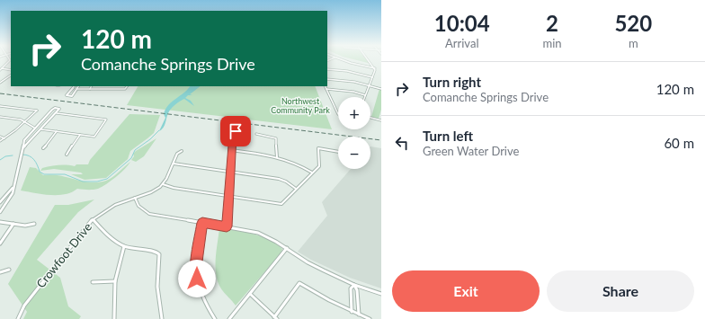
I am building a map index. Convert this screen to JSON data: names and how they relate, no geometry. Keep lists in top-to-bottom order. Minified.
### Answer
{"streets":{"street":["Crowfoot Drive"]},"parks":["Northwest Community Park"],"page":{"eta":["10:04","Arrival","2","min","520","m"],"turn":["120 m","Comanche Springs Drive"],"list":[{"name":"Turn right","note":"Comanche Springs Drive","value":"120 m"},{"name":"Turn left","note":"Green Water Drive","value":"60 m"}],"map_buttons":["+","−"],"buttons":["Exit","Share"]}}
